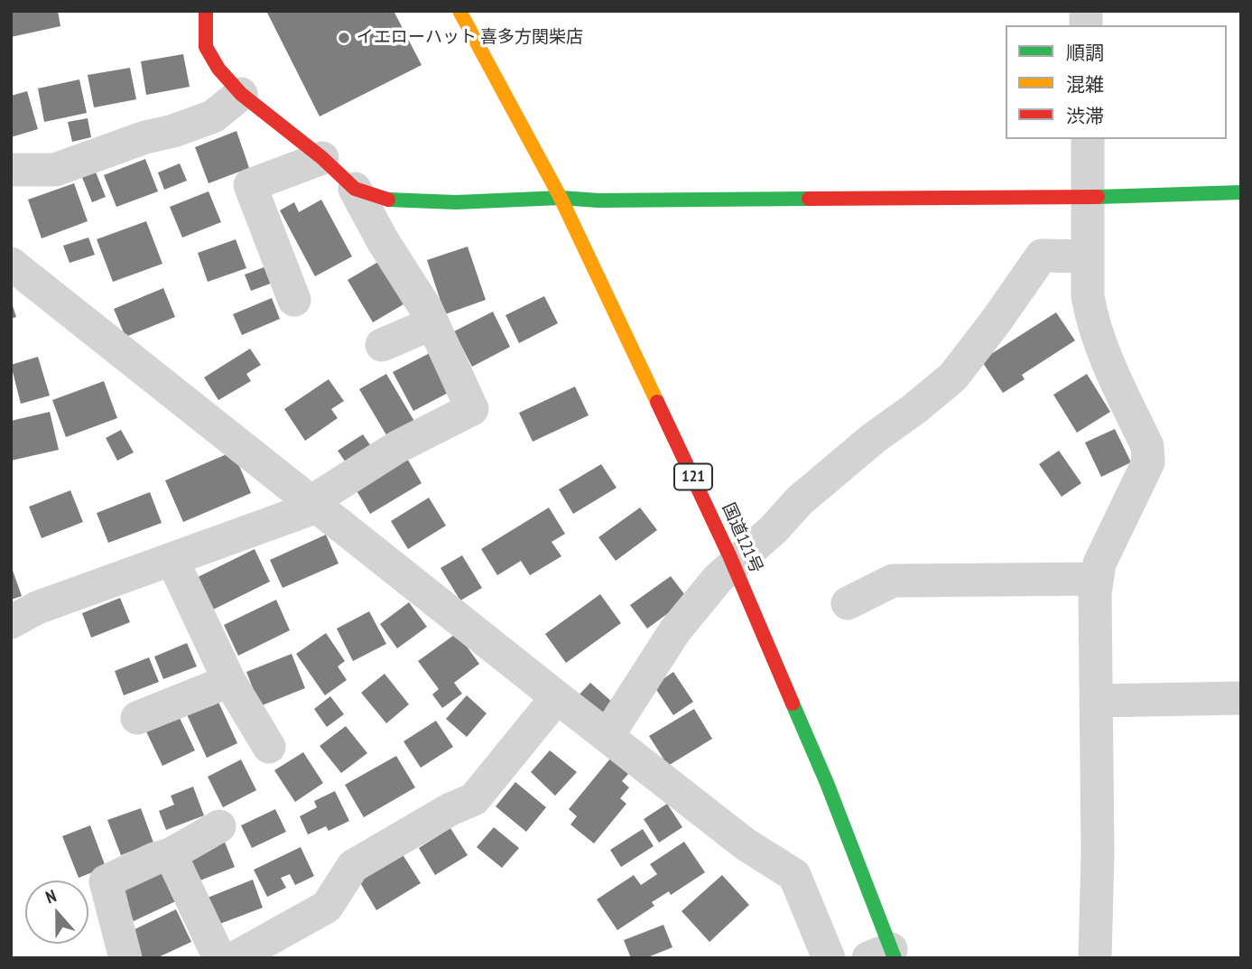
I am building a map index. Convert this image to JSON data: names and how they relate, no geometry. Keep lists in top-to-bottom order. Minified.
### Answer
{"streets":{"main road":["121","国道121号"]},"places":["イエローハット 喜多方関柴店"],"legend":["順調","混雑","渋滞"],"north":"top"}
